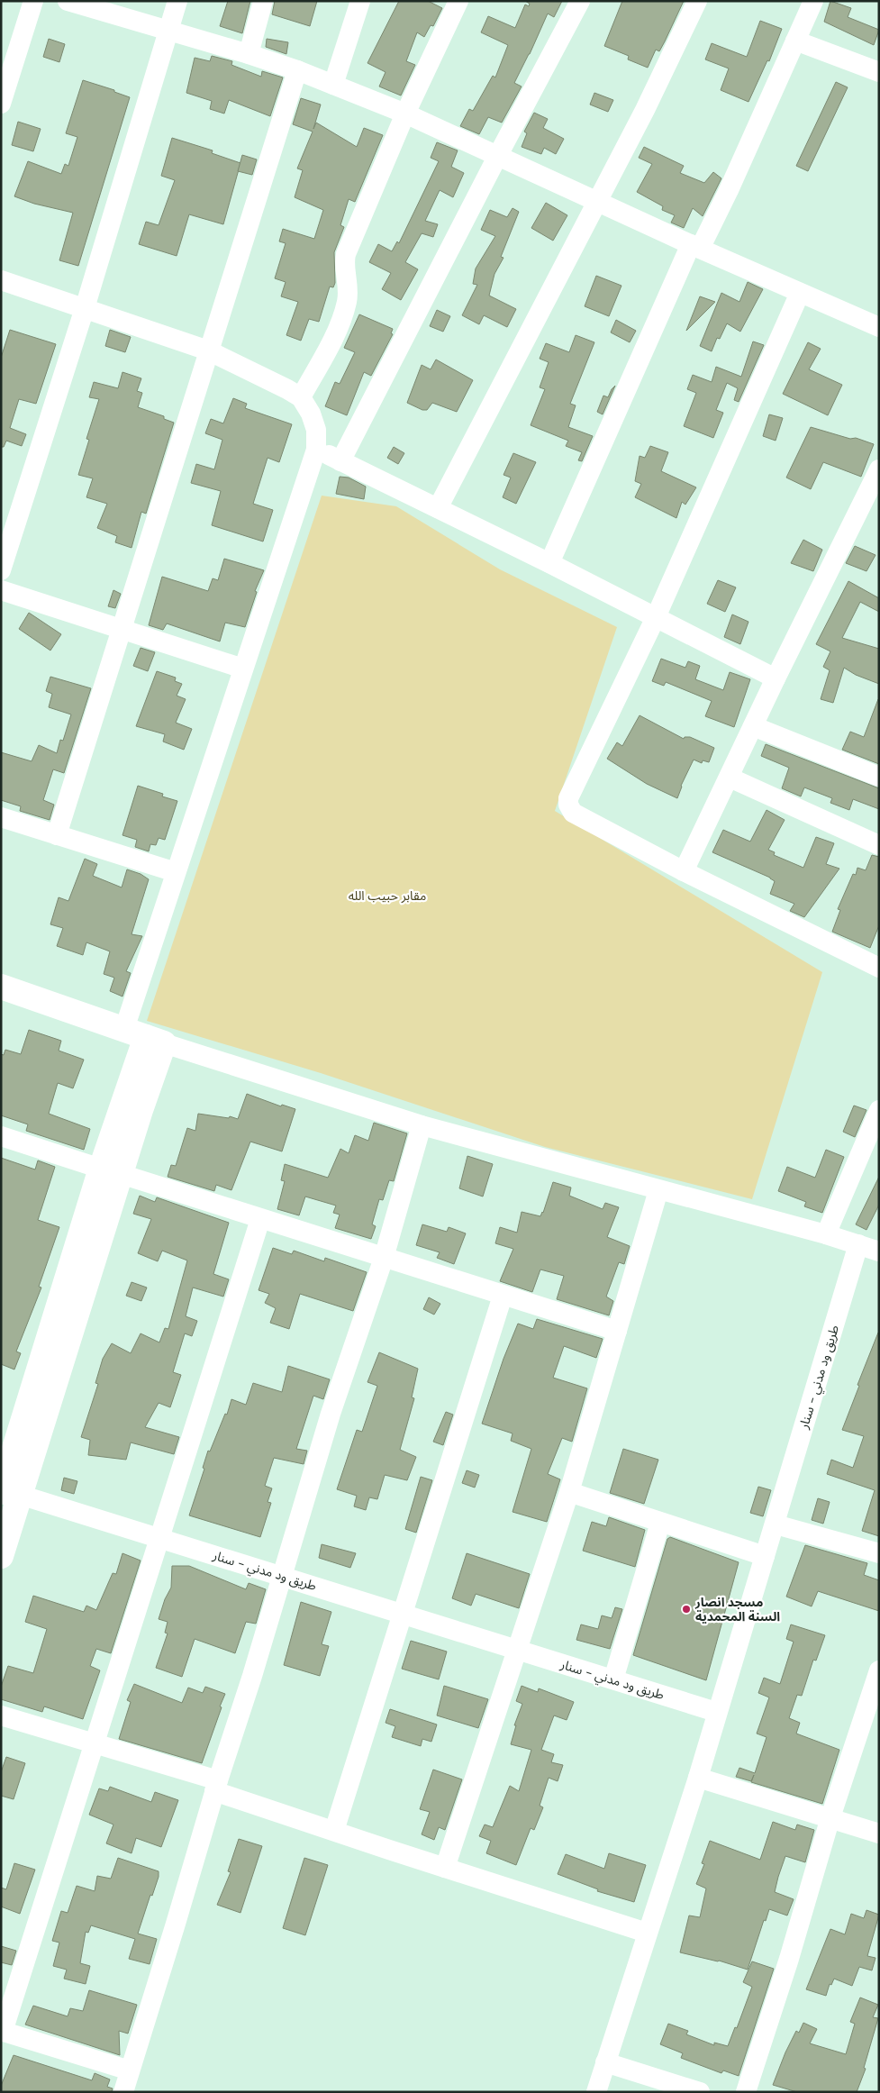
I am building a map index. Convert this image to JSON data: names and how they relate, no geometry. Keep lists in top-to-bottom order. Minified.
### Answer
{"streets":{"street":["طريق ود مدني - سنار"]},"parks":["مقابر حبيب الله"],"places":["مسجد انصار السنة المحمدية"]}
